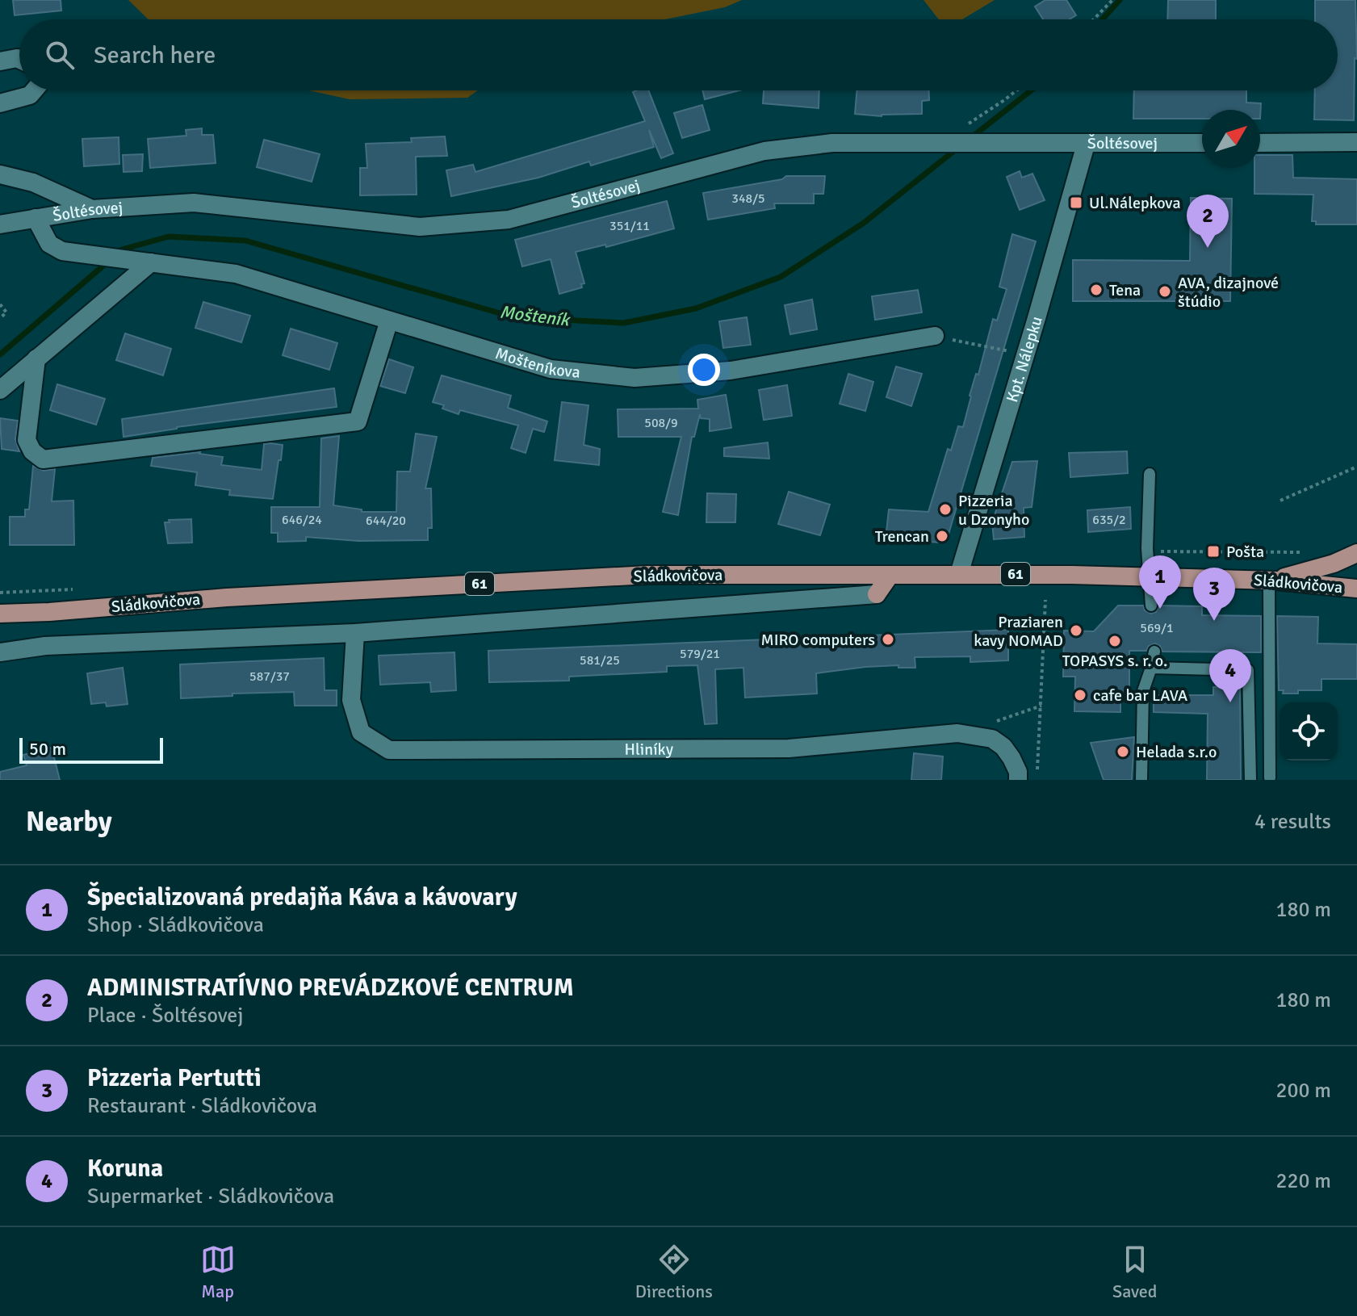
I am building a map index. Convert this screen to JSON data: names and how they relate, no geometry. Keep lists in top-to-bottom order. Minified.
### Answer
{"streets":{"main road":["61","Sládkovičova"],"street":["Šoltésovej","Kpt. Nálepku","Mošteníkova","Hliníky"]},"crossings":[["Šoltésovej","Kpt. Nálepku"],["Šoltésovej","Mošteníkova"],["Kpt. Nálepku","Sládkovičova"],["Sládkovičova","Hliníky"]],"water":["Mošteník"],"places":{"transit":["Ul.Nálepkova","Pošta"],"other":["Tena","AVA, dizajnové štúdio","Pizzeria u Dzonyho","Trencan","Praziaren kavy NOMAD","MIRO computers","TOPASYS s. r. o.","cafe bar LAVA","Helada s.r.o"]},"house_numbers":["348/5","351/11","508/9","646/24","635/2","644/20","569/1","579/21","581/25","587/37"],"scale_bar":"50 m","north":"top right","page":{"search":"Search here","pins":["2","1","3","4"],"scale":"50 m","heading":["Nearby","4 results"],"list":[{"mark":"1","name":"Špecializovaná predajňa Káva a kávovary","note":"Shop · Sládkovičova","value":"180 m"},{"mark":"2","name":"ADMINISTRATÍVNO PREVÁDZKOVÉ CENTRUM","note":"Place · Šoltésovej","value":"180 m"},{"mark":"3","name":"Pizzeria Pertutti","note":"Restaurant · Sládkovičova","value":"200 m"},{"mark":"4","name":"Koruna","note":"Supermarket · Sládkovičova","value":"220 m"}],"nav":["Map","Directions","Saved"]}}
